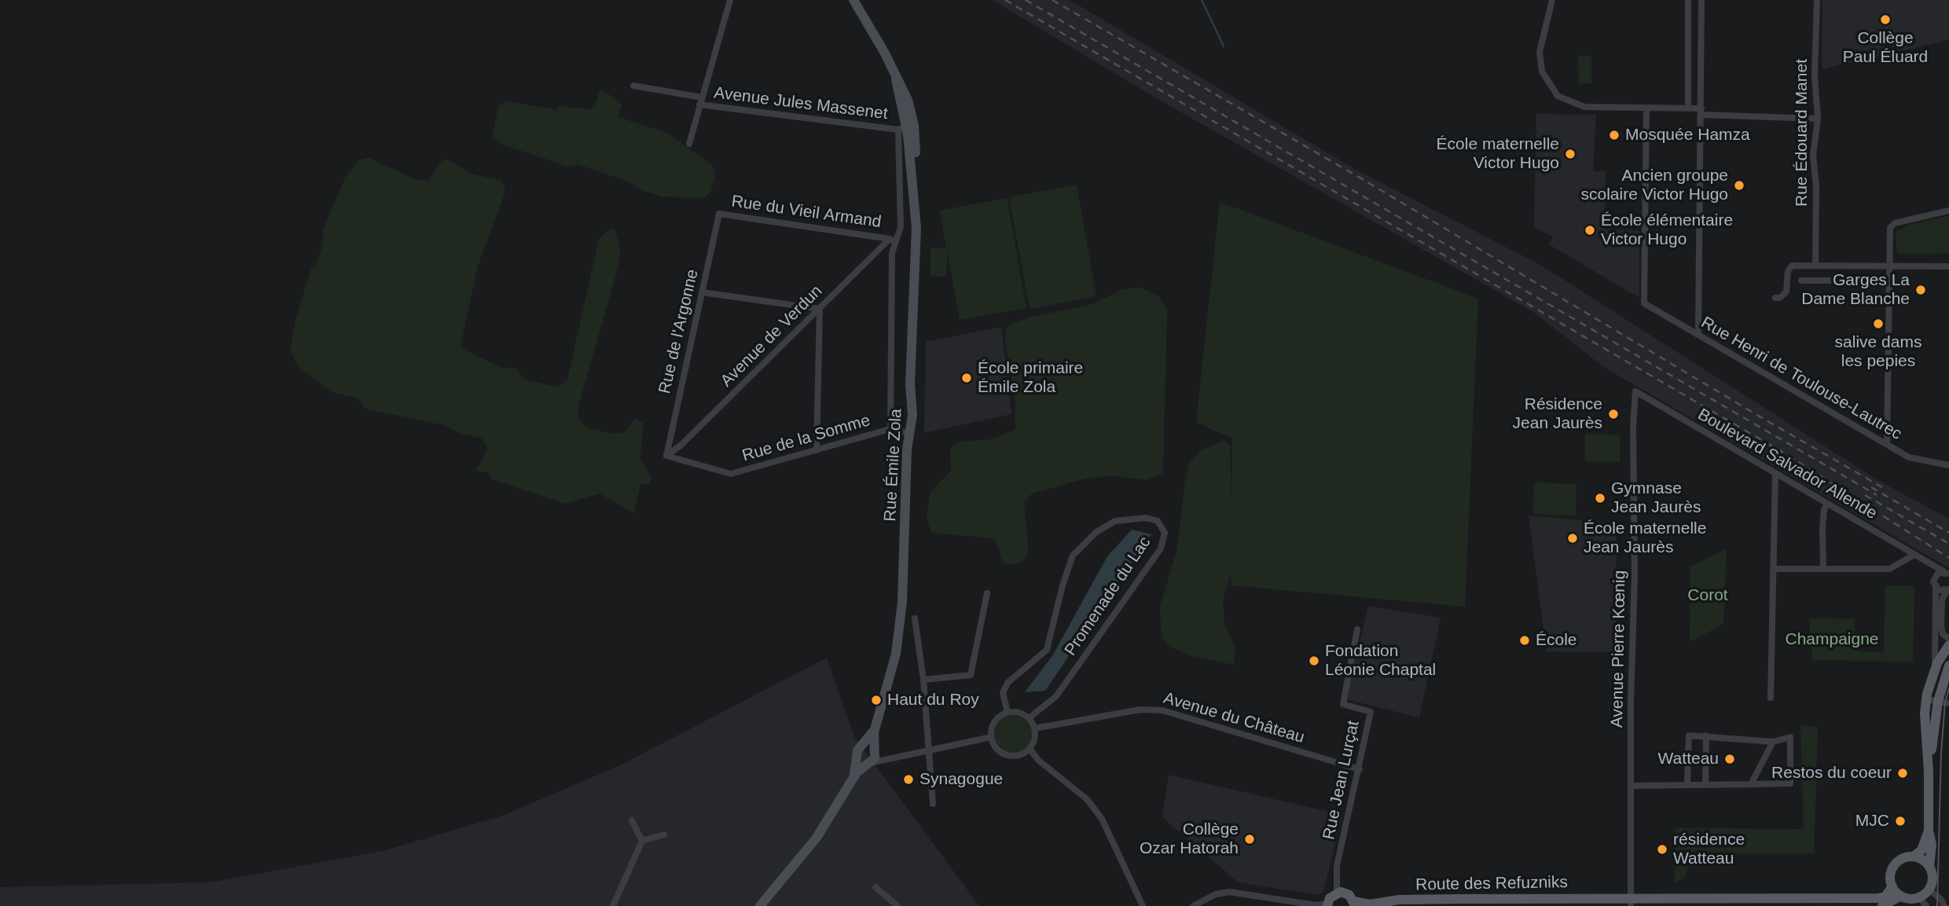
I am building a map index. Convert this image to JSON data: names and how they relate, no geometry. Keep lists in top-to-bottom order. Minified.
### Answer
{"streets":{"main road":["Rue Émile Zola","Route des Refuzniks"],"street":["Avenue Jules Massenet","Rue Édouard Manet","Rue du Vieil Armand","Rue de l'Argonne","Avenue de Verdun","Rue Henri de Toulouse-Lautrec","Rue de la Somme","Boulevard Salvador Allende","Promenade du Lac","Avenue Pierre Kœnig","Avenue du Château","Rue Jean Lurçat"]},"crossings":[["Avenue Jules Massenet","Rue Émile Zola"],["Rue du Vieil Armand","Rue de l'Argonne"],["Rue du Vieil Armand","Avenue de Verdun"],["Rue de l'Argonne","Avenue de Verdun"],["Rue de l'Argonne","Rue de la Somme"],["Avenue de Verdun","Rue de la Somme"],["Boulevard Salvador Allende","Avenue Pierre Kœnig"],["Promenade du Lac","Avenue du Château"],["Avenue Pierre Kœnig","Route des Refuzniks"],["Avenue du Château","Rue Jean Lurçat"]],"parks":["Corot","Champaigne"],"places":["Collège Paul Éluard","Mosquée Hamza","École maternelle Victor Hugo","Ancien groupe scolaire Victor Hugo","École élémentaire Victor Hugo","Garges La Dame Blanche","salive dams les pepies","École primaire Émile Zola","Résidence Jean Jaurès","Gymnase Jean Jaurès","École maternelle Jean Jaurès","École","Fondation Léonie Chaptal","Haut du Roy","Watteau","Restos du coeur","Synagogue","MJC","Collège Ozar Hatorah","résidence Watteau"]}
